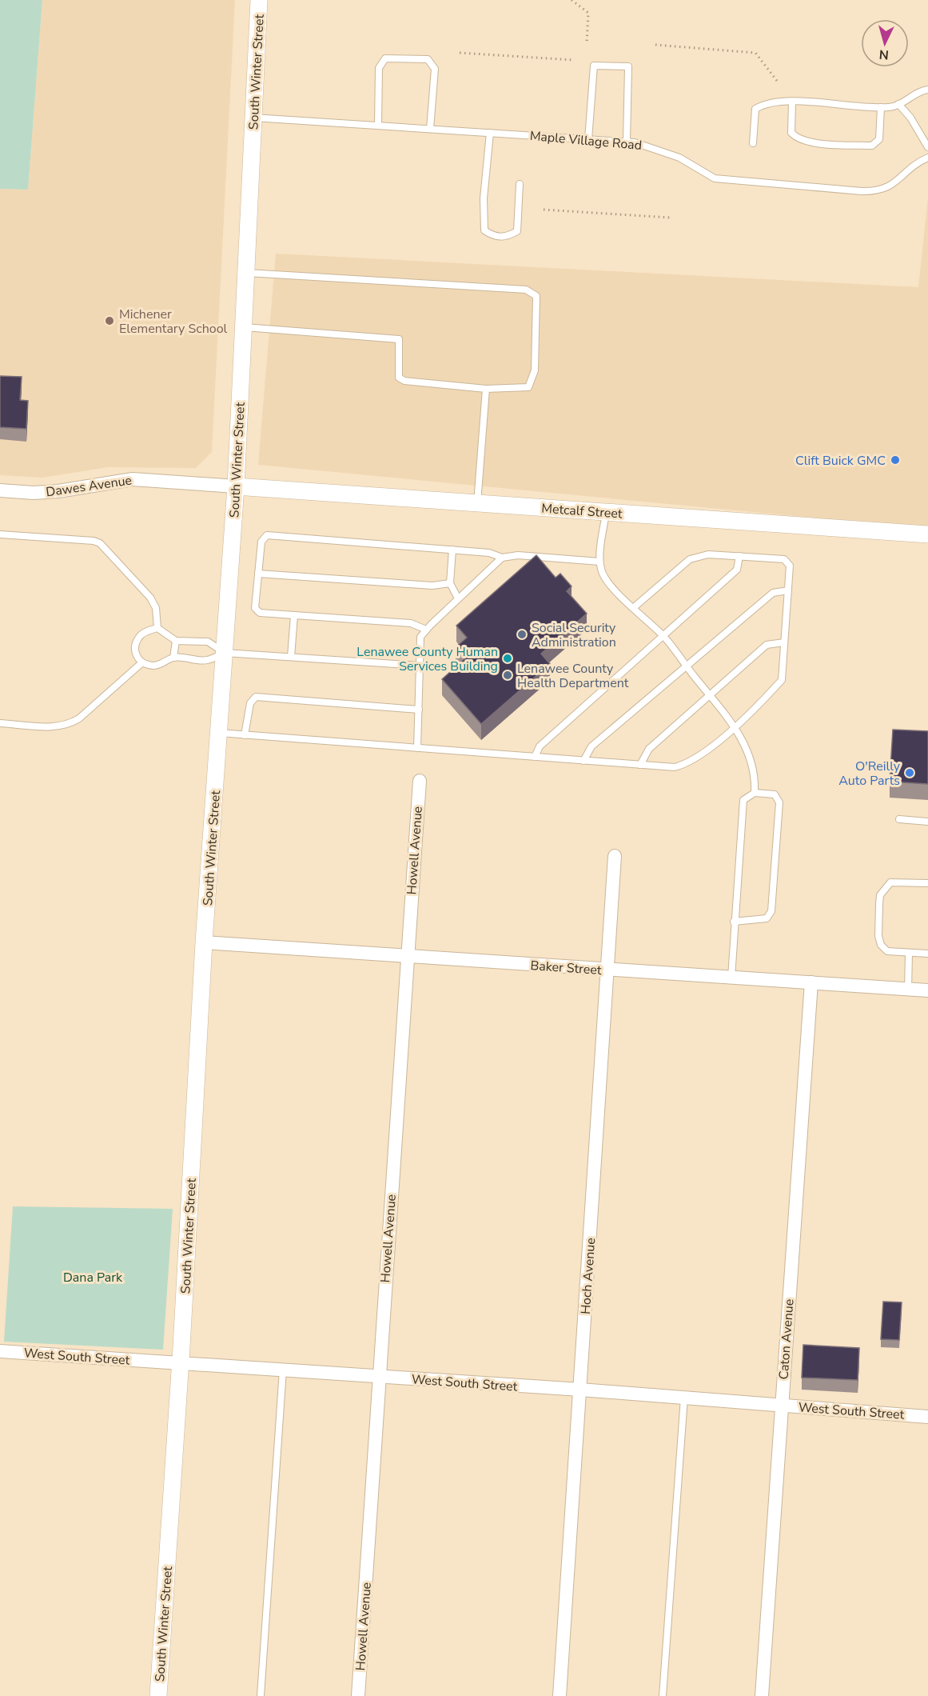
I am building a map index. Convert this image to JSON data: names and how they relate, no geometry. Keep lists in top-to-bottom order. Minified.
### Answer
{"streets":{"street":["South Winter Street","Dawes Avenue","Metcalf Street","Howell Avenue","Baker Street","Hoch Avenue","Caton Avenue","West South Street"],"lane":["Maple Village Road"]},"crossings":[["South Winter Street","Maple Village Road"],["South Winter Street","Dawes Avenue"],["South Winter Street","Metcalf Street"],["South Winter Street","Baker Street"],["South Winter Street","West South Street"],["Dawes Avenue","Metcalf Street"],["Howell Avenue","Baker Street"],["Howell Avenue","West South Street"],["Baker Street","Hoch Avenue"],["Baker Street","Caton Avenue"],["Hoch Avenue","West South Street"],["Caton Avenue","West South Street"]],"parks":["Dana Park"],"places":["Michener Elementary School","Clift Buick GMC","Social Security Administration","Lenawee County Human Services Building","Lenawee County Health Department","O'Reilly Auto Parts"],"north":"bottom"}
